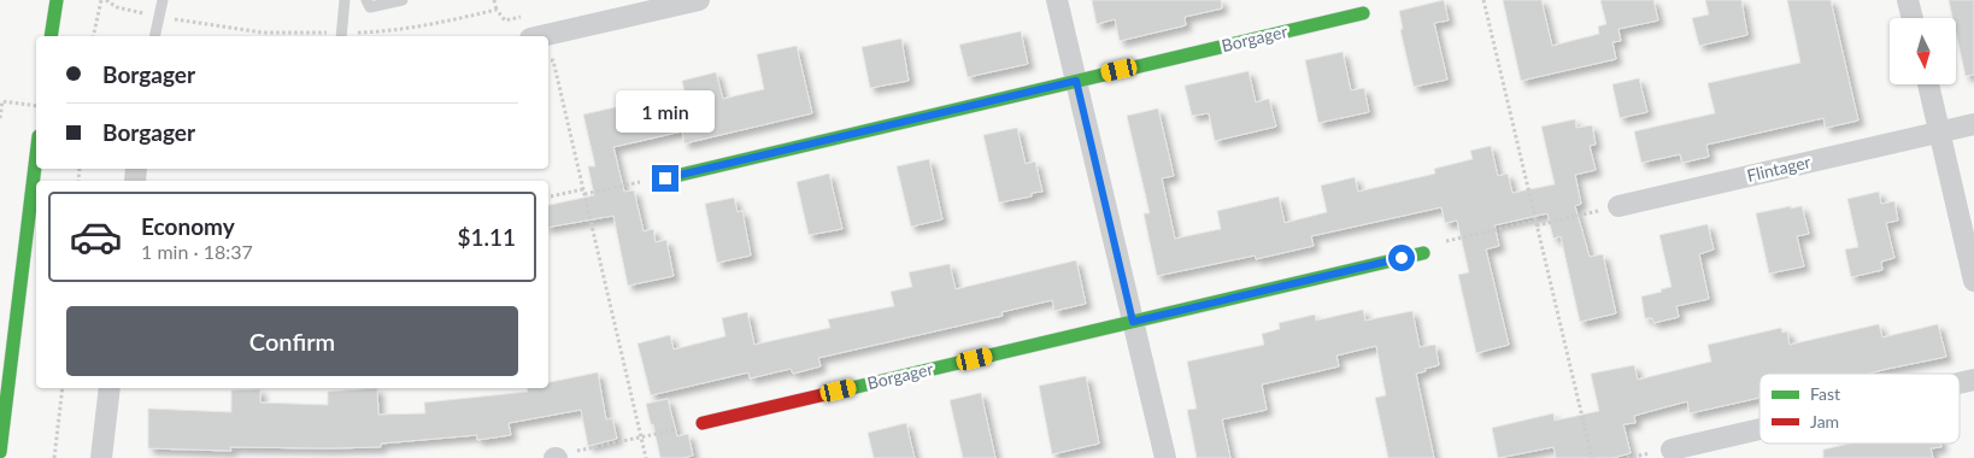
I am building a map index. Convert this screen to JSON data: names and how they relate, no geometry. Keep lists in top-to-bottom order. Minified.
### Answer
{"streets":{"street":["Borgager","Flintager"]},"legend":["Fast","Jam"],"north":"bottom","page":{"banner":["Borgager","Borgager"],"bubble":"1 min","list":[{"name":"Economy","note":"1 min · 18:37","value":"$1.11"}],"buttons":"Confirm"}}
